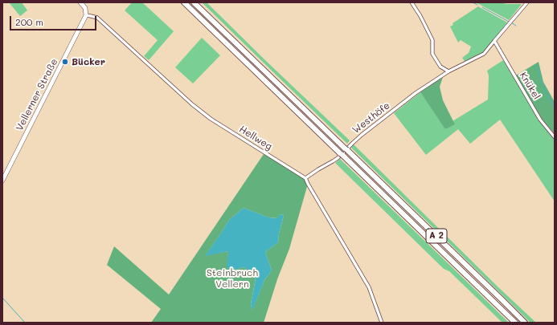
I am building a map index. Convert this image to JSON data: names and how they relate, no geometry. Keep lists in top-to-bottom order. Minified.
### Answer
{"streets":{"highway":["A 2"],"main road":["Vellerner Straße"],"street":["Knükel","Westhöfe","Hellweg"]},"crossings":[["Knükel","Westhöfe"],["Vellerner Straße","Hellweg"],["Westhöfe","Hellweg"]],"parks":["Steinbruch Vellern"],"places":["Bücker"],"scale_bar":"200 m"}
